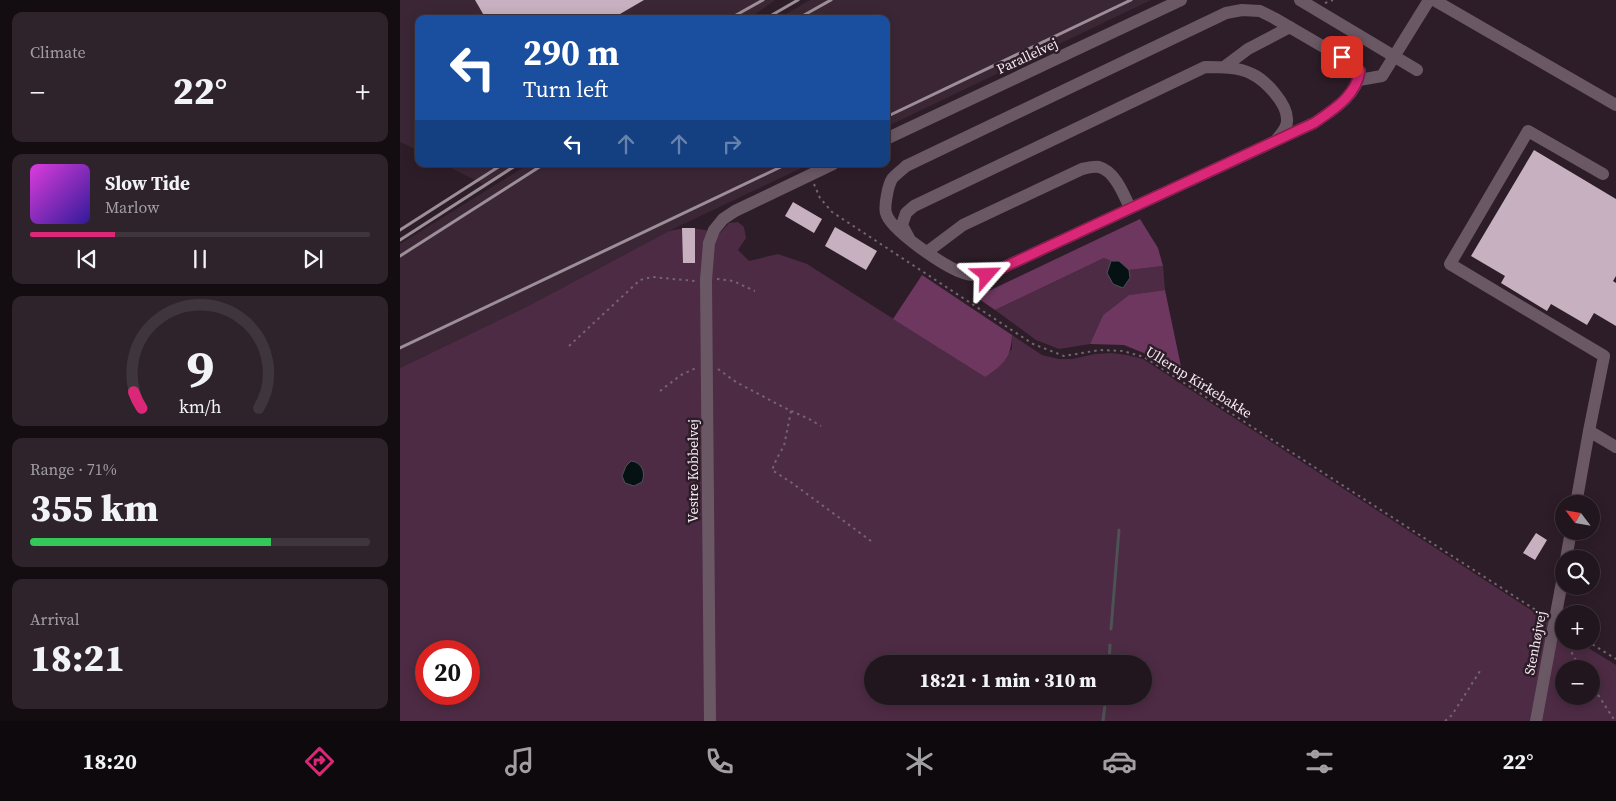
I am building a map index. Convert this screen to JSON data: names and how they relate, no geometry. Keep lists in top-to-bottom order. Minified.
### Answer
{"streets":{"street":["Parallelvej","Vestre Kobbelvej","Stenhøjvej"],"path":["Ullerup Kirkebakke"]},"crossings":[["Ullerup Kirkebakke","Vestre Kobbelvej"],["Ullerup Kirkebakke","Stenhøjvej"]],"north":"top left","page":{"tile":["Climate",["Range · 71%","355 km"],["Arrival","18:21"]],"turn":["290 m","Turn left"],"heat":["−","22°","+"],"song":["Slow Tide","Marlow"],"map_buttons":["+","−"],"limit":"20","trip":"18:21 · 1 min · 310 m","tabs":["18:20","22°"],"gauge":["9","km/h"]}}
